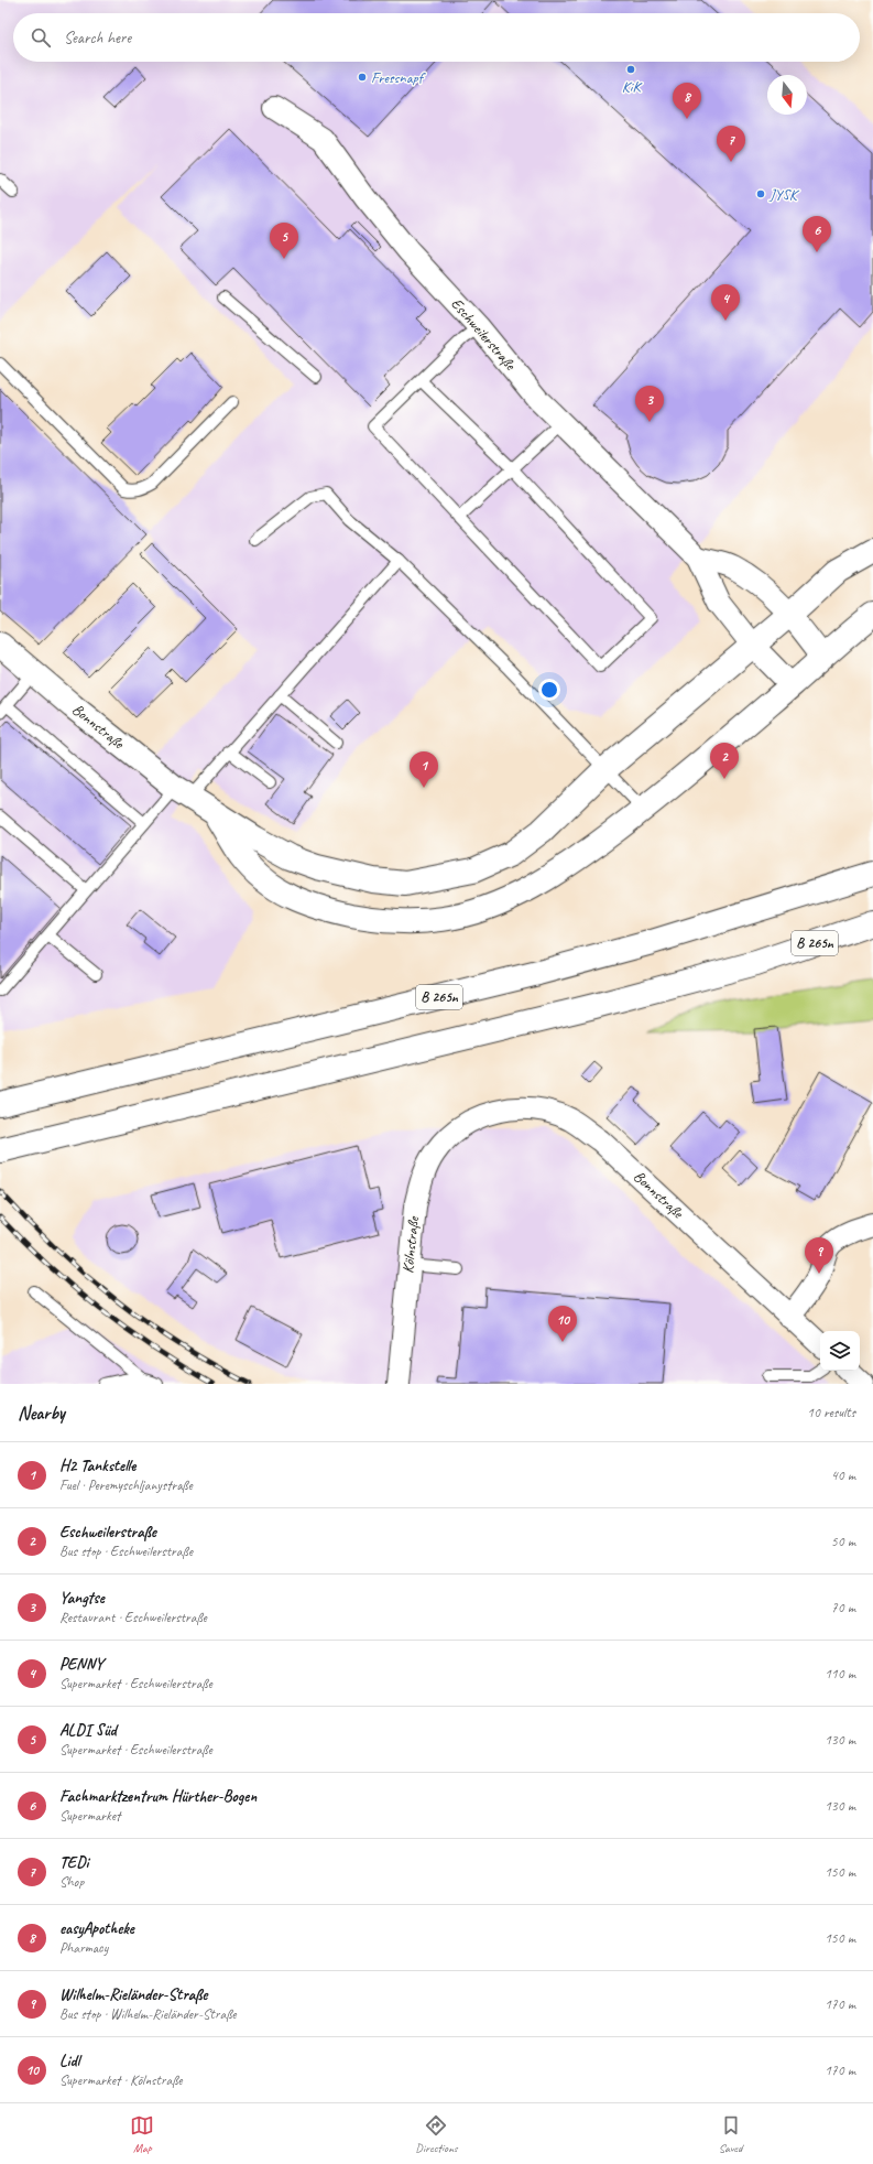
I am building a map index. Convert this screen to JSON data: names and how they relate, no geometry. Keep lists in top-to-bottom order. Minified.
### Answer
{"streets":{"main road":["Bonnstraße","B 265n"],"street":["Eschweilerstraße","Kölnstraße"]},"crossings":[["Bonnstraße","Kölnstraße"]],"places":["KiK","Fressnapf","JYSK"],"north":"bottom","page":{"search":"Search here","pins":["8","7","6","5","4","3","2","1","9","10"],"heading":["Nearby","10 results"],"list":[{"mark":"1","name":"H2 Tankstelle","note":"Fuel · Peremyschljanystraße","value":"40 m"},{"mark":"2","name":"Eschweilerstraße","note":"Bus stop · Eschweilerstraße","value":"50 m"},{"mark":"3","name":"Yangtse","note":"Restaurant · Eschweilerstraße","value":"70 m"},{"mark":"4","name":"PENNY","note":"Supermarket · Eschweilerstraße","value":"110 m"},{"mark":"5","name":"ALDI Süd","note":"Supermarket · Eschweilerstraße","value":"130 m"},{"mark":"6","name":"Fachmarktzentrum Hürther-Bogen","note":"Supermarket","value":"130 m"},{"mark":"7","name":"TEDi","note":"Shop","value":"150 m"},{"mark":"8","name":"easyApotheke","note":"Pharmacy","value":"150 m"},{"mark":"9","name":"Wilhelm-Rieländer-Straße","note":"Bus stop · Wilhelm-Rieländer-Straße","value":"170 m"},{"mark":"10","name":"Lidl","note":"Supermarket · Kölnstraße","value":"170 m"}],"nav":["Map","Directions","Saved"]}}
